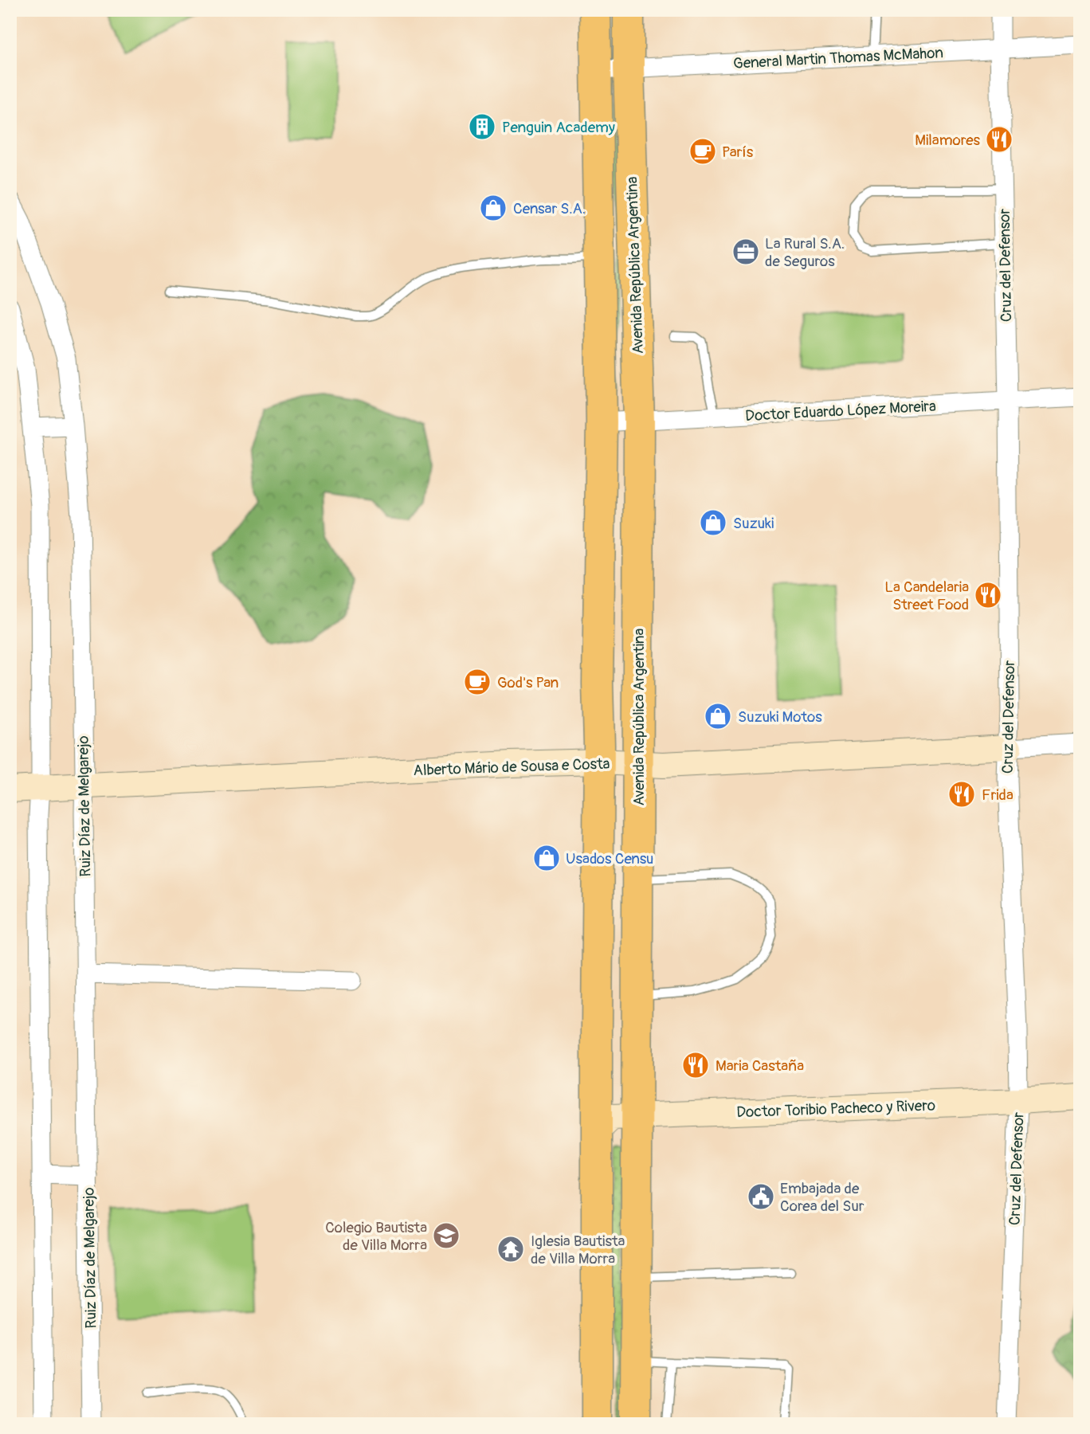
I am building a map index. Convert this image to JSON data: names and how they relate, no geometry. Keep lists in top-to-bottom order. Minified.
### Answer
{"streets":{"highway":["Avenida República Argentina"],"street":["General Martin Thomas McMahon","Cruz del Defensor","Doctor Eduardo López Moreira","Alberto Mário de Sousa e Costa","Ruiz Díaz de Melgarejo","Doctor Toribio Pacheco y Rivero"]},"crossings":[["General Martin Thomas McMahon","Avenida República Argentina"],["General Martin Thomas McMahon","Cruz del Defensor"],["Avenida República Argentina","Doctor Eduardo López Moreira"],["Avenida República Argentina","Alberto Mário de Sousa e Costa"],["Avenida República Argentina","Doctor Toribio Pacheco y Rivero"],["Cruz del Defensor","Doctor Eduardo López Moreira"],["Cruz del Defensor","Alberto Mário de Sousa e Costa"],["Cruz del Defensor","Doctor Toribio Pacheco y Rivero"],["Alberto Mário de Sousa e Costa","Ruiz Díaz de Melgarejo"]],"places":{"building":["Penguin Academy"],"restaurant":["Milamores","La Candelaria Street Food","Frida","Maria Castaña"],"cafe":["París","God's Pan"],"shop":["Censar S.A.","Suzuki","Suzuki Motos","Usados Censu"],"office":["La Rural S.A. de Seguros"],"public building":["Embajada de Corea del Sur"],"school or university":["Colegio Bautista de Villa Morra"],"temple":["Iglesia Bautista de Villa Morra"]}}
